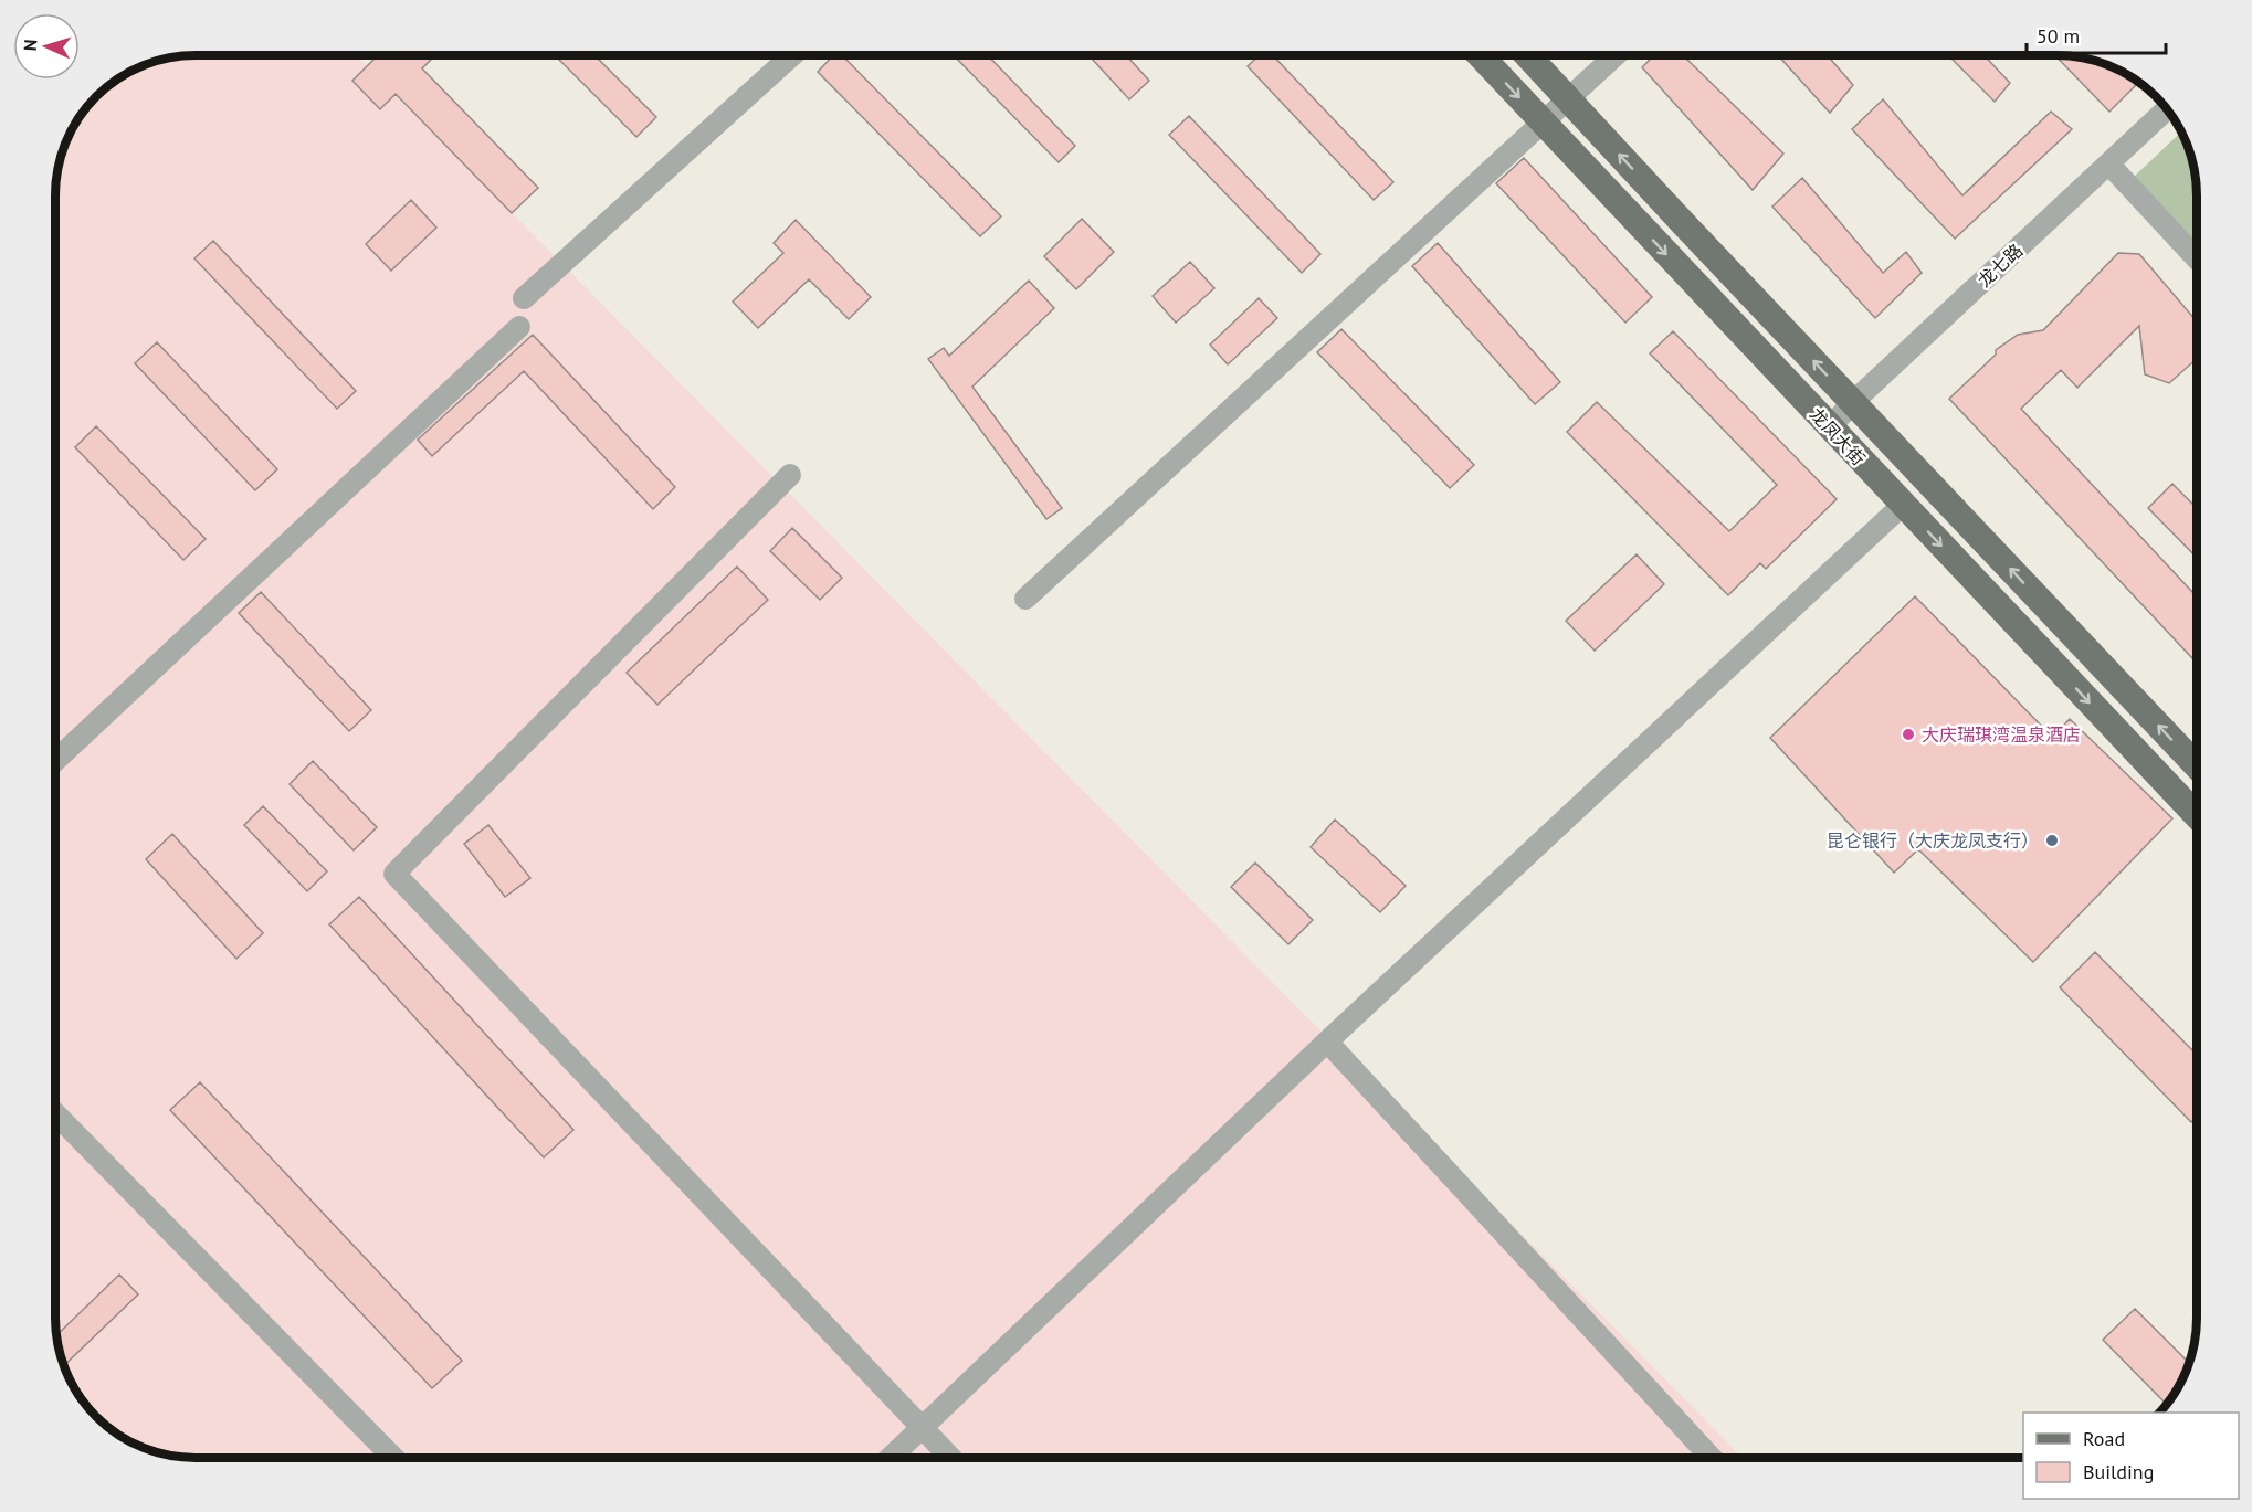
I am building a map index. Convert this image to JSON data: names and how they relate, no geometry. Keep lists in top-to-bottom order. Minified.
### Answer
{"streets":{"main road":["龙凤大街"],"street":["龙七路"]},"crossings":[["龙七路","龙凤大街"]],"places":["大庆瑞琪湾温泉酒店","昆仑银行（大庆龙凤支行）"],"legend":["Road","Building"],"scale_bar":"50 m","north":"left"}
